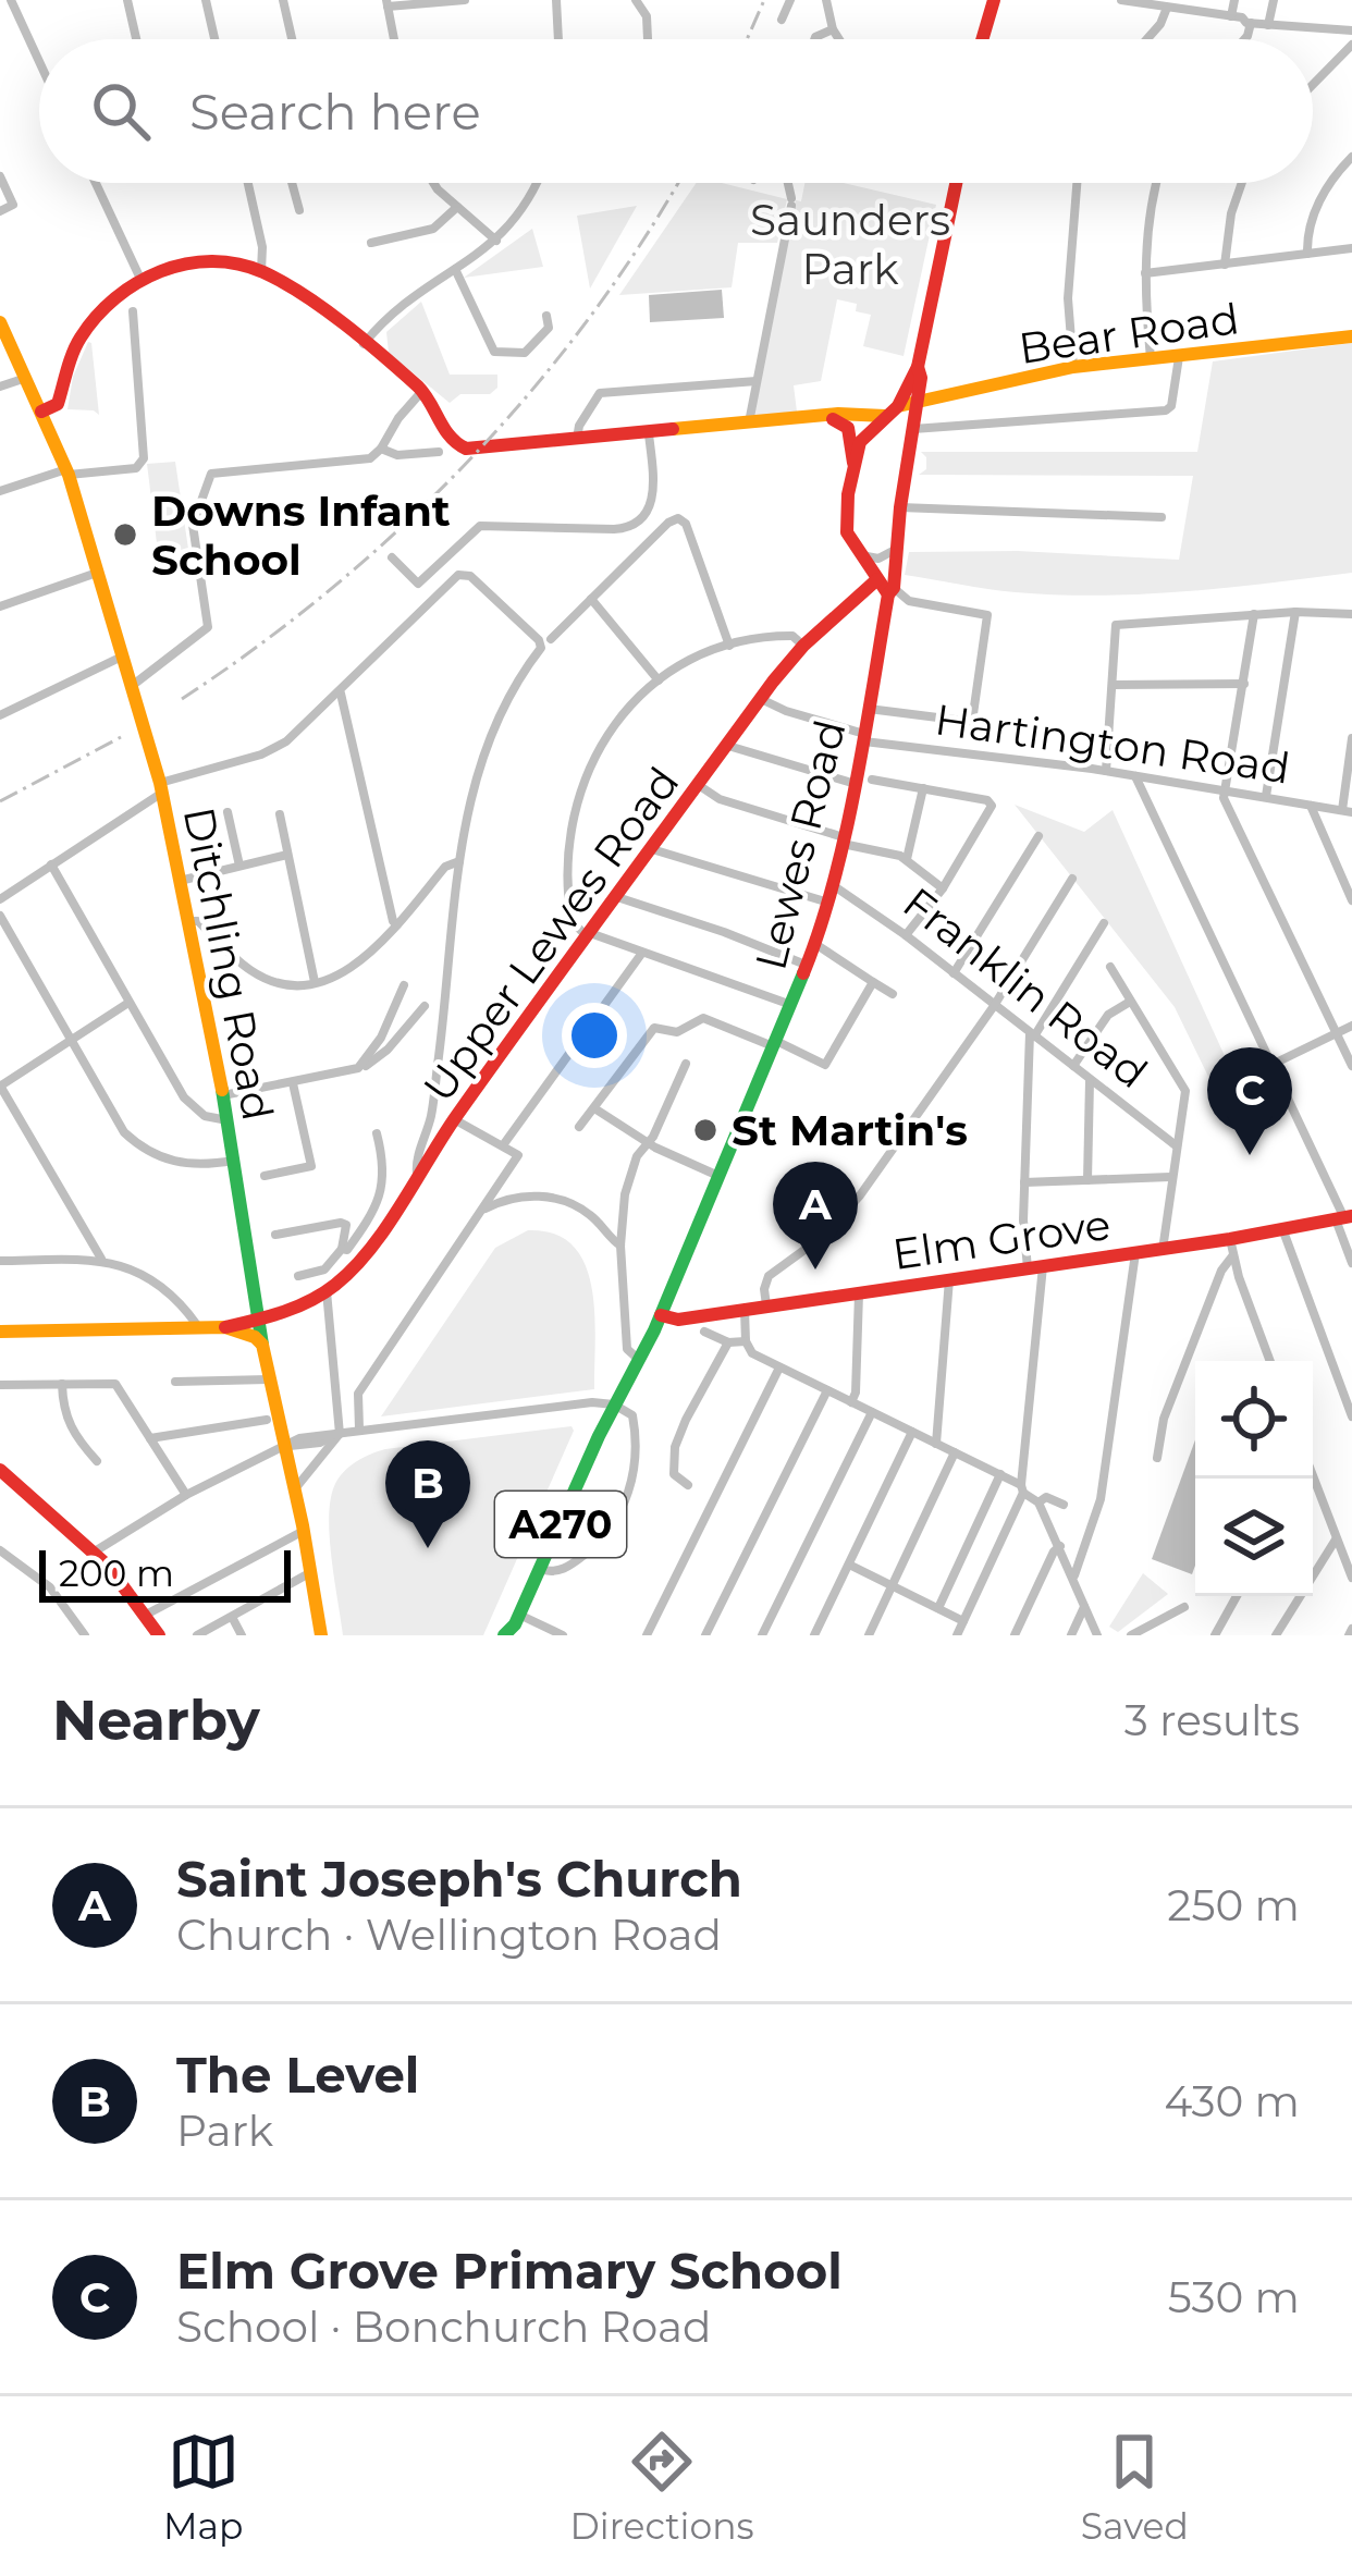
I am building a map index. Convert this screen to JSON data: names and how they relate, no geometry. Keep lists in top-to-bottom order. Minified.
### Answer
{"streets":{"main road":["Bear Road","Lewes Road","Upper Lewes Road","Ditchling Road","Elm Grove","A270"],"street":["Hartington Road","Franklin Road"]},"crossings":[["Bear Road","Lewes Road"],["Hartington Road","Lewes Road"],["Hartington Road","Upper Lewes Road"],["Lewes Road","Upper Lewes Road"],["Lewes Road","Franklin Road"],["Lewes Road","A270"],["Upper Lewes Road","Ditchling Road"],["Elm Grove","A270"]],"parks":["Saunders Park"],"places":["Downs Infant School","St Martin's"],"scale_bar":"200 m","page":{"search":"Search here","pins":["C","A","B"],"scale":"200 m","heading":["Nearby","3 results"],"list":[{"mark":"A","name":"Saint Joseph's Church","note":"Church · Wellington Road","value":"250 m"},{"mark":"B","name":"The Level","note":"Park","value":"430 m"},{"mark":"C","name":"Elm Grove Primary School","note":"School · Bonchurch Road","value":"530 m"}],"nav":["Map","Directions","Saved"]}}
